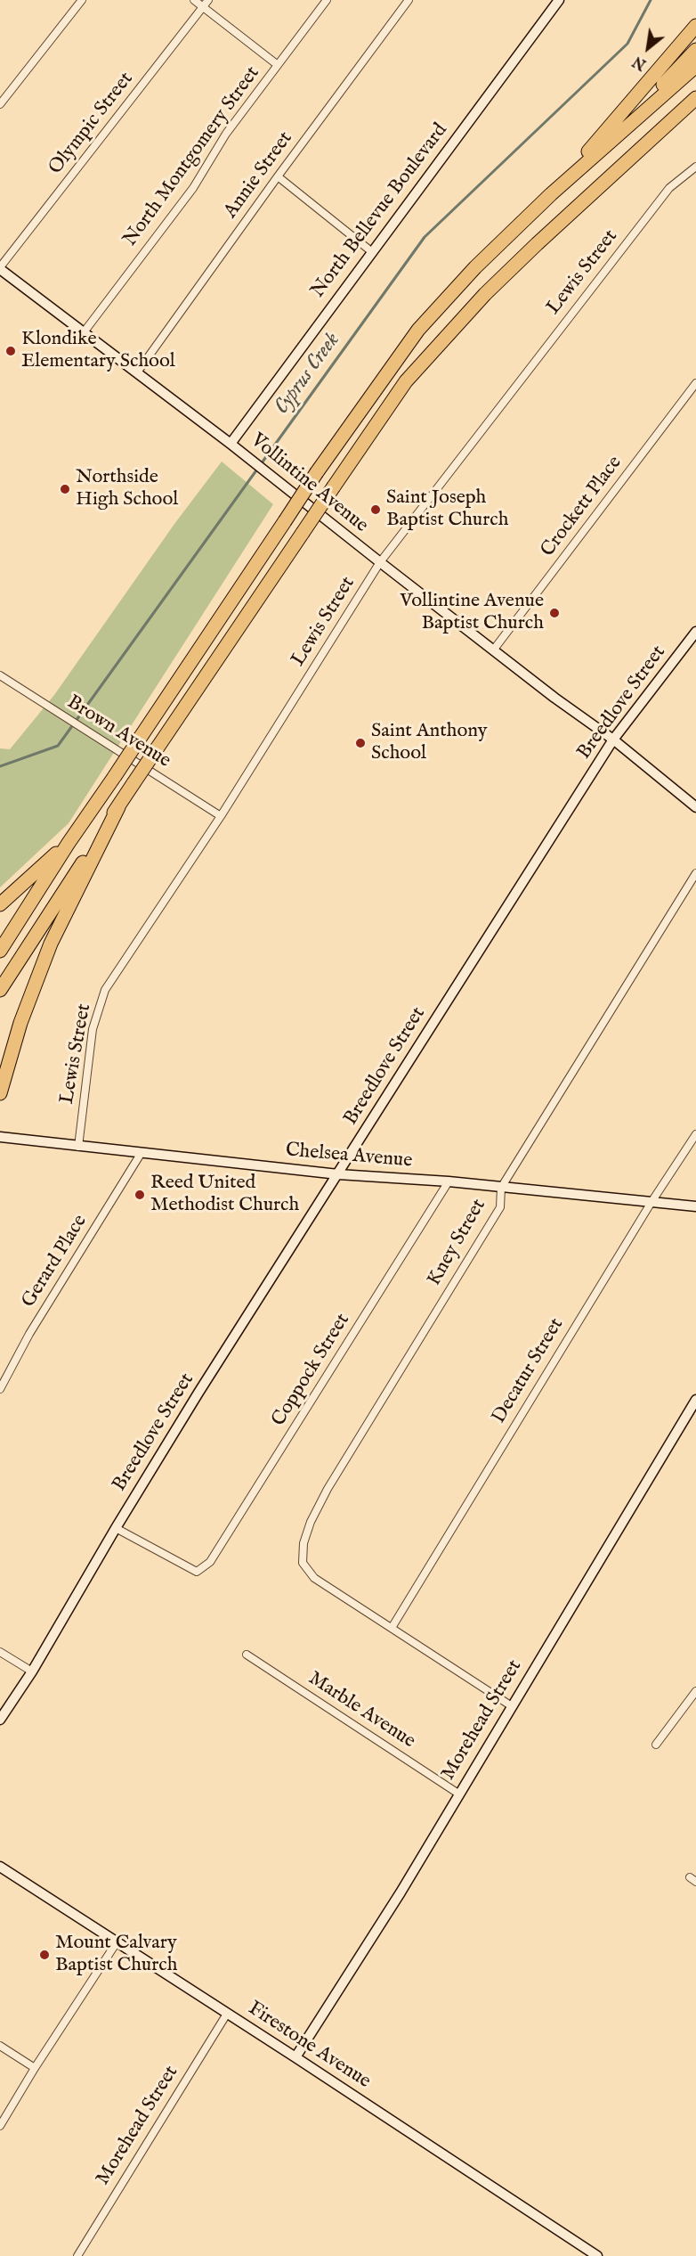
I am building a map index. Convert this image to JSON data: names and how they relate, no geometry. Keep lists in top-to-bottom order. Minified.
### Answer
{"streets":{"street":["Olympic Street","North Montgomery Street","Annie Street","North Bellevue Boulevard","Lewis Street","Vollintine Avenue","Crockett Place","Breedlove Street","Brown Avenue","Chelsea Avenue","Kney Street","Gerard Place","Coppock Street","Decatur Street","Marble Avenue","Morehead Street","Firestone Avenue"]},"crossings":[["Olympic Street","Vollintine Avenue"],["North Montgomery Street","Vollintine Avenue"],["Annie Street","Vollintine Avenue"],["North Bellevue Boulevard","Vollintine Avenue"],["Lewis Street","Vollintine Avenue"],["Lewis Street","Brown Avenue"],["Lewis Street","Chelsea Avenue"],["Vollintine Avenue","Crockett Place"],["Vollintine Avenue","Breedlove Street"],["Breedlove Street","Chelsea Avenue"],["Breedlove Street","Coppock Street"],["Chelsea Avenue","Kney Street"],["Chelsea Avenue","Gerard Place"],["Chelsea Avenue","Coppock Street"],["Chelsea Avenue","Decatur Street"],["Kney Street","Decatur Street"],["Marble Avenue","Morehead Street"],["Morehead Street","Firestone Avenue"]],"water":["Cyprus Creek"],"places":["Klondike Elementary School","Northside High School","Saint Joseph Baptist Church","Vollintine Avenue Baptist Church","Saint Anthony School","Reed United Methodist Church","Mount Calvary Baptist Church"],"north":"bottom left"}
